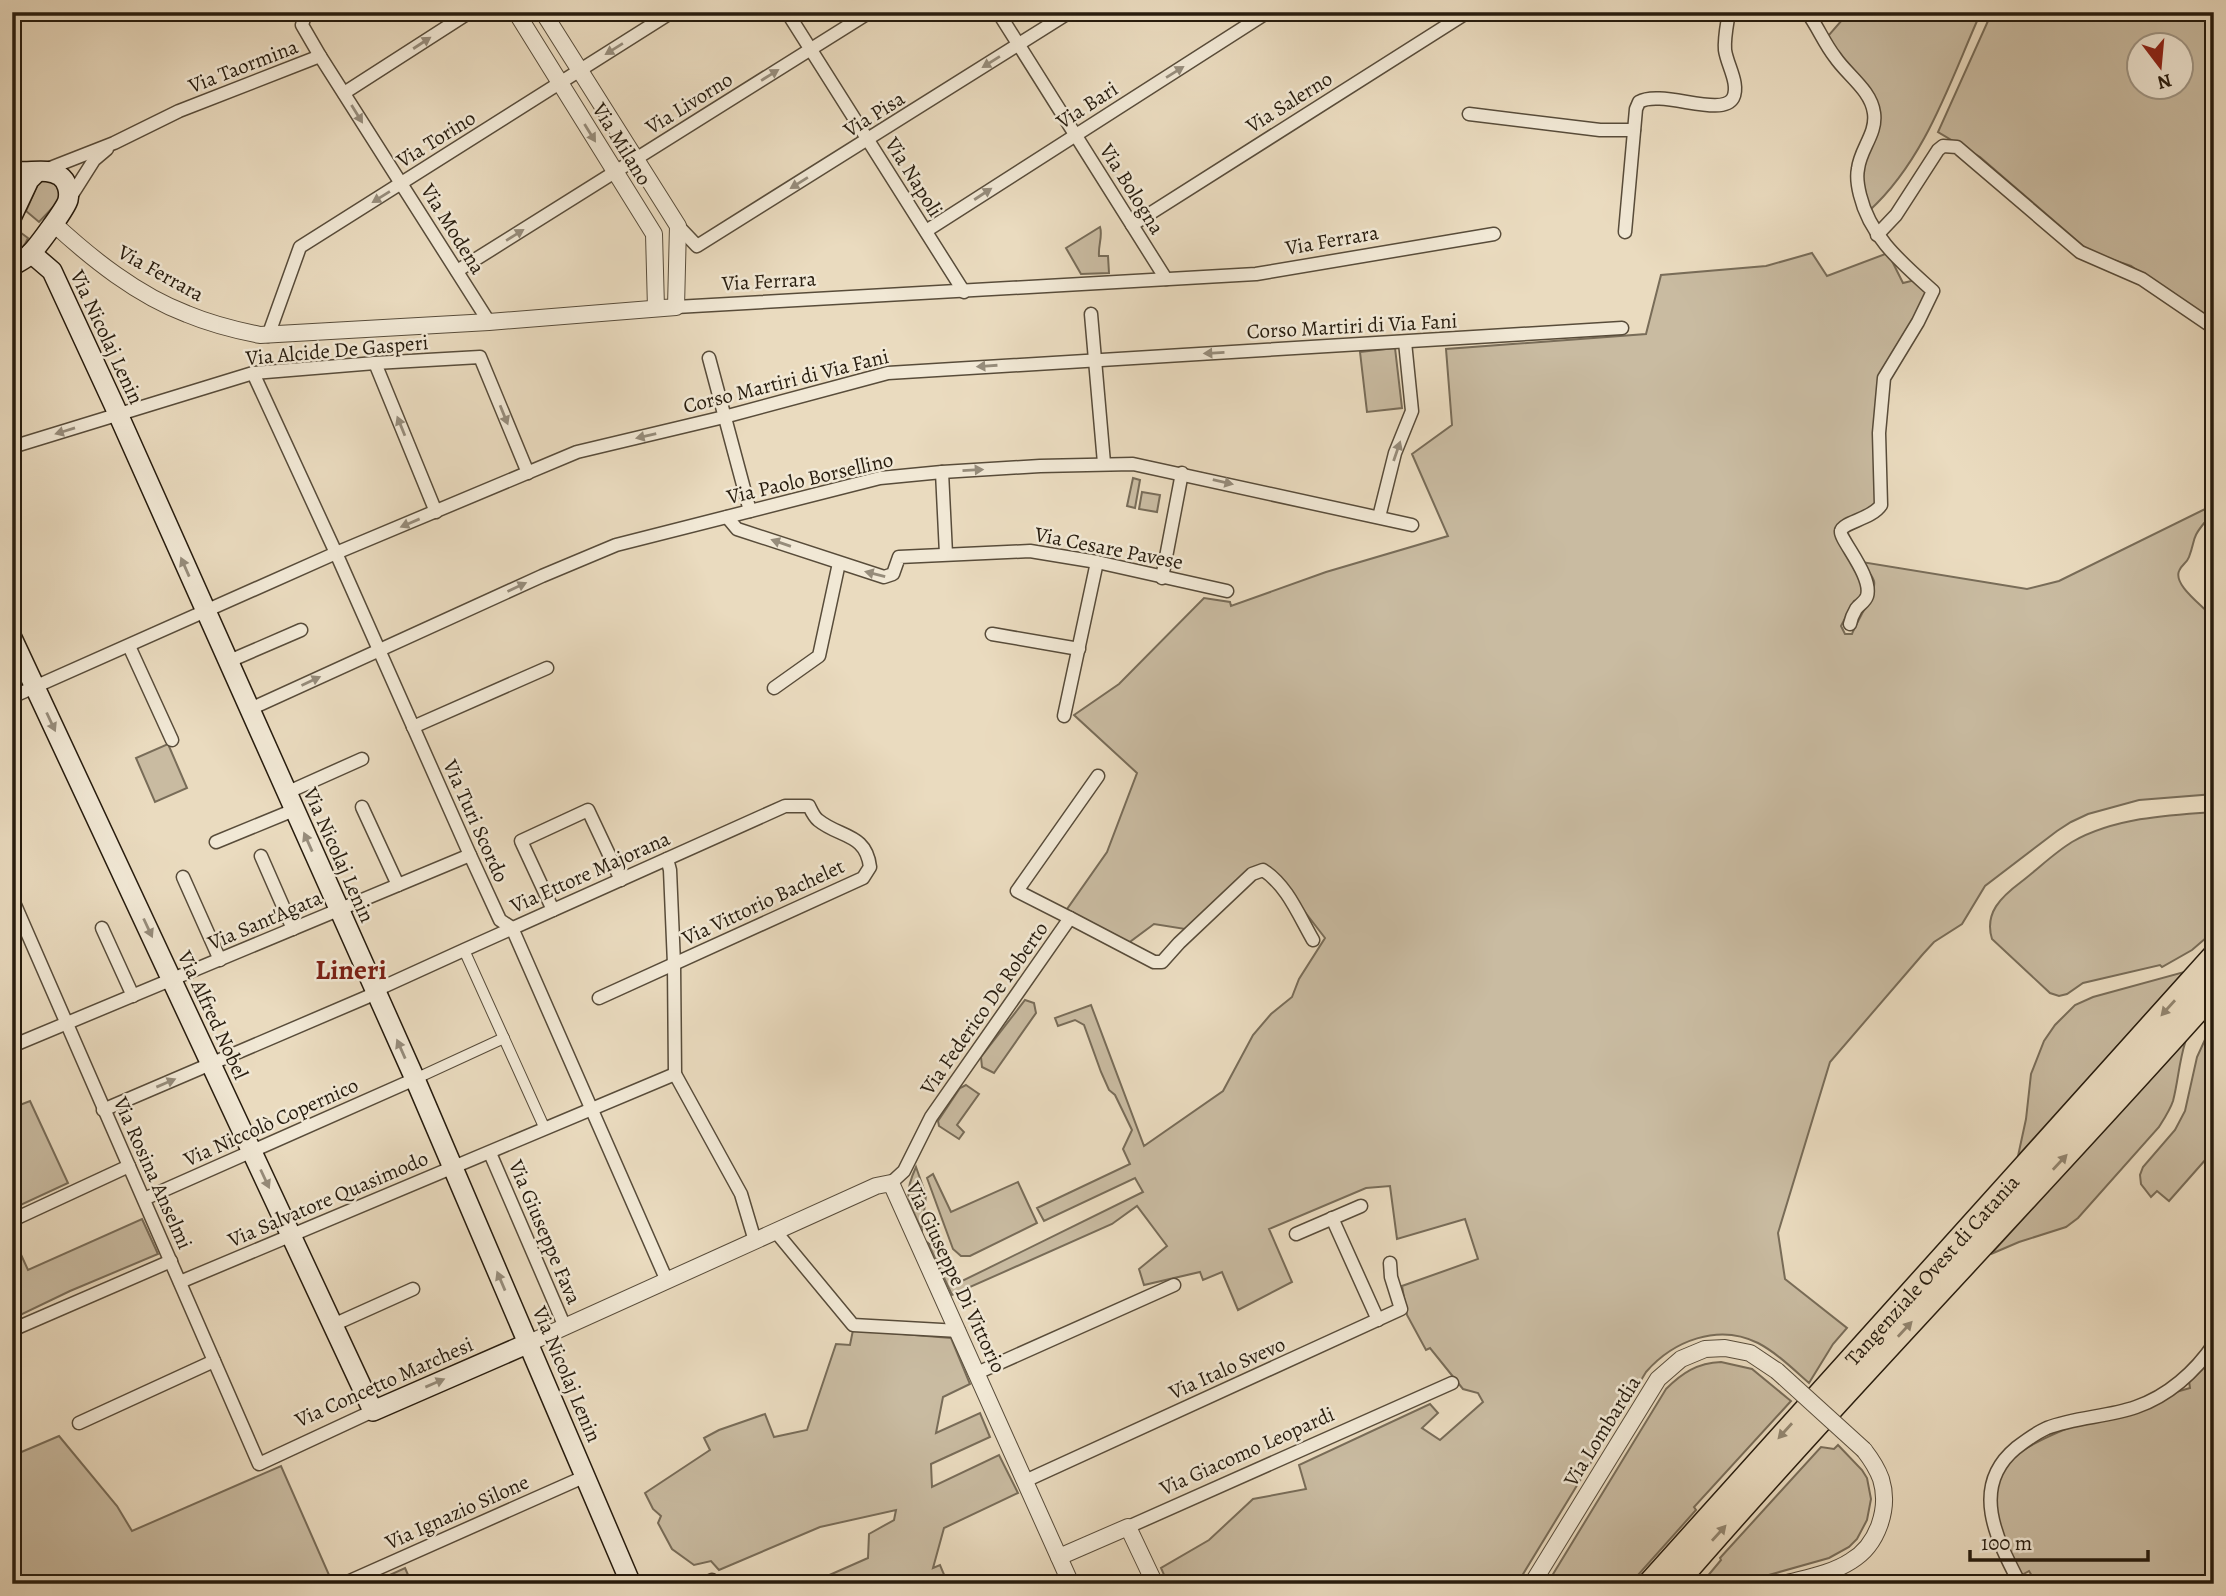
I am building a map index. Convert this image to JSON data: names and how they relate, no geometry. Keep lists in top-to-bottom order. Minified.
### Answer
{"streets":{"highway":["Tangenziale Ovest di Catania"],"main road":["Via Nicolaj Lenin","Via Alfred Nobel","Via Concetto Marchesi"],"street":["Via Taormina","Via Salerno","Via Livorno","Via Bari","Via Pisa","Via Torino","Via Milano","Via Napoli","Via Bologna","Via Modena","Via Ferrara","Corso Martiri di Via Fani","Via Alcide De Gasperi","Via Paolo Borsellino","Via Cesare Pavese","Via Turi Scordo","Via Ettore Majorana","Via Vittorio Bachelet","Via Sant'Agata","Via Federico De Roberto","Via Niccolò Copernico","Via Rosina Anselmi","Via Salvatore Quasimodo","Via Giuseppe Fava","Via Giuseppe Di Vittorio","Via Italo Svevo","Via Lombardia","Via Giacomo Leopardi","Via Ignazio Silone"]},"crossings":[["Via Taormina","Via Modena"],["Via Salerno","Via Bologna"],["Via Livorno","Via Milano"],["Via Livorno","Via Napoli"],["Via Livorno","Via Modena"],["Via Bari","Via Napoli"],["Via Bari","Via Bologna"],["Via Pisa","Via Milano"],["Via Pisa","Via Napoli"],["Via Pisa","Via Bologna"],["Via Torino","Via Milano"],["Via Torino","Via Modena"],["Via Torino","Via Ferrara"],["Via Milano","Via Ferrara"],["Via Napoli","Via Ferrara"],["Via Bologna","Via Ferrara"],["Via Modena","Via Ferrara"],["Corso Martiri di Via Fani","Via Nicolaj Lenin"],["Corso Martiri di Via Fani","Via Alcide De Gasperi"],["Corso Martiri di Via Fani","Via Turi Scordo"],["Corso Martiri di Via Fani","Via Alfred Nobel"],["Via Nicolaj Lenin","Via Alcide De Gasperi"],["Via Nicolaj Lenin","Via Paolo Borsellino"],["Via Nicolaj Lenin","Via Ettore Majorana"],["Via Nicolaj Lenin","Via Sant'Agata"],["Via Nicolaj Lenin","Via Niccolò Copernico"],["Via Nicolaj Lenin","Via Salvatore Quasimodo"],["Via Nicolaj Lenin","Via Giuseppe Di Vittorio"],["Via Nicolaj Lenin","Via Concetto Marchesi"],["Via Nicolaj Lenin","Via Ignazio Silone"],["Via Alcide De Gasperi","Via Turi Scordo"],["Via Paolo Borsellino","Via Turi Scordo"],["Via Turi Scordo","Via Ettore Majorana"],["Via Turi Scordo","Via Sant'Agata"],["Via Turi Scordo","Via Salvatore Quasimodo"],["Via Turi Scordo","Via Giuseppe Di Vittorio"],["Via Ettore Majorana","Via Vittorio Bachelet"],["Via Ettore Majorana","Via Alfred Nobel"],["Via Ettore Majorana","Via Rosina Anselmi"],["Via Sant'Agata","Via Alfred Nobel"],["Via Sant'Agata","Via Rosina Anselmi"],["Via Federico De Roberto","Via Giuseppe Di Vittorio"],["Via Alfred Nobel","Via Niccolò Copernico"],["Via Alfred Nobel","Via Salvatore Quasimodo"],["Via Alfred Nobel","Via Concetto Marchesi"],["Via Niccolò Copernico","Via Rosina Anselmi"],["Via Rosina Anselmi","Via Salvatore Quasimodo"],["Via Rosina Anselmi","Via Concetto Marchesi"],["Via Salvatore Quasimodo","Via Giuseppe Fava"],["Via Giuseppe Fava","Via Giuseppe Di Vittorio"],["Via Giuseppe Di Vittorio","Via Italo Svevo"],["Via Giuseppe Di Vittorio","Via Concetto Marchesi"],["Via Giuseppe Di Vittorio","Via Giacomo Leopardi"]],"one_way":["Via Livorno","Via Bari","Via Pisa","Via Torino","Corso Martiri di Via Fani","Via Nicolaj Lenin","Via Alfred Nobel","Via Concetto Marchesi"],"districts":["Lineri"],"scale_bar":"100 m","north":"bottom"}
